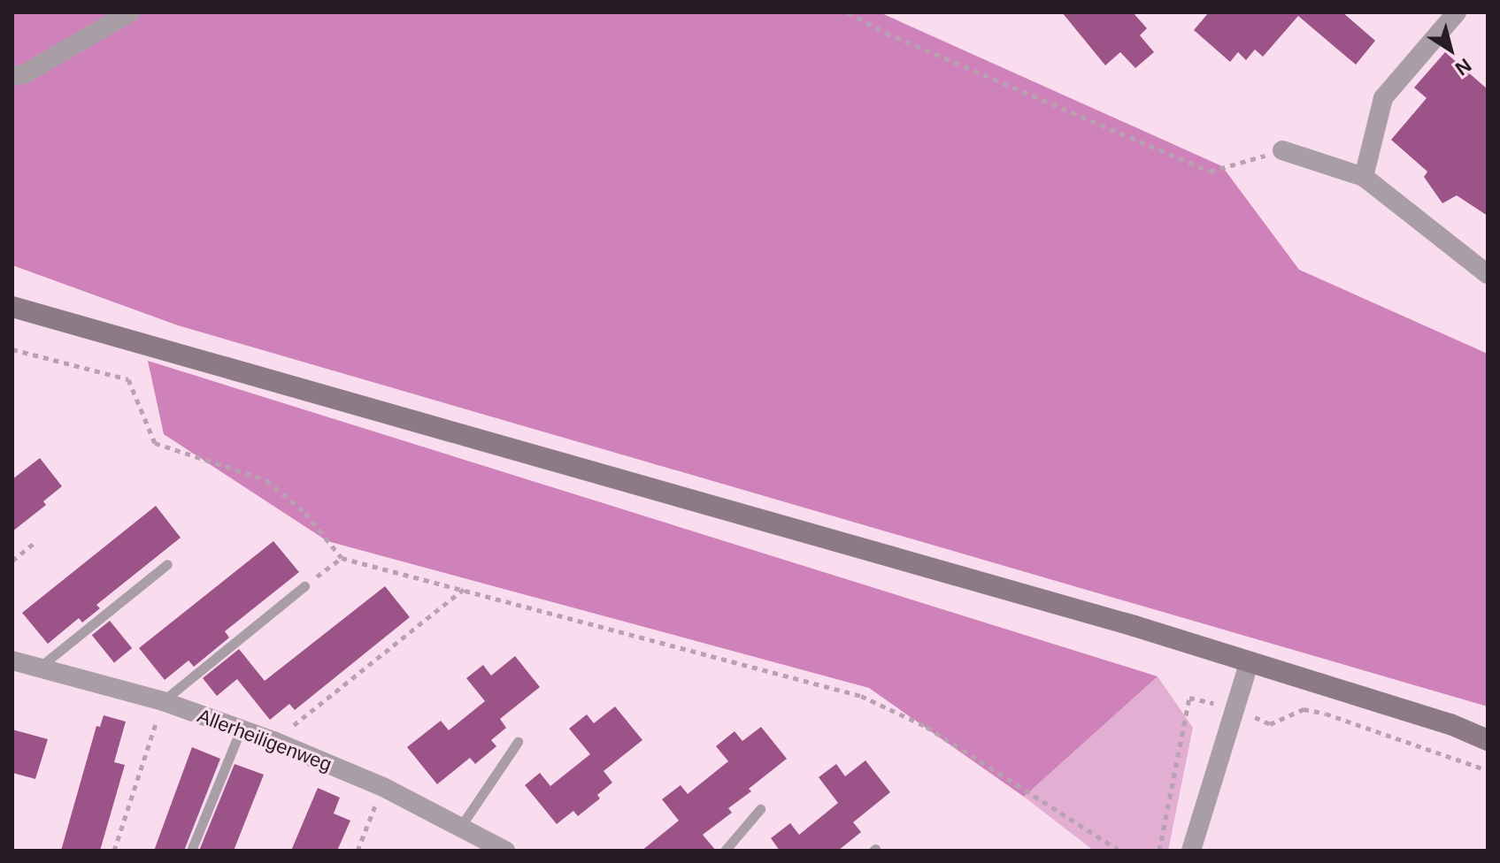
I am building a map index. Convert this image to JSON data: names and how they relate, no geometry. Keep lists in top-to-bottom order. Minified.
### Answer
{"streets":{"street":["Allerheiligenweg"]},"north":"bottom right"}
